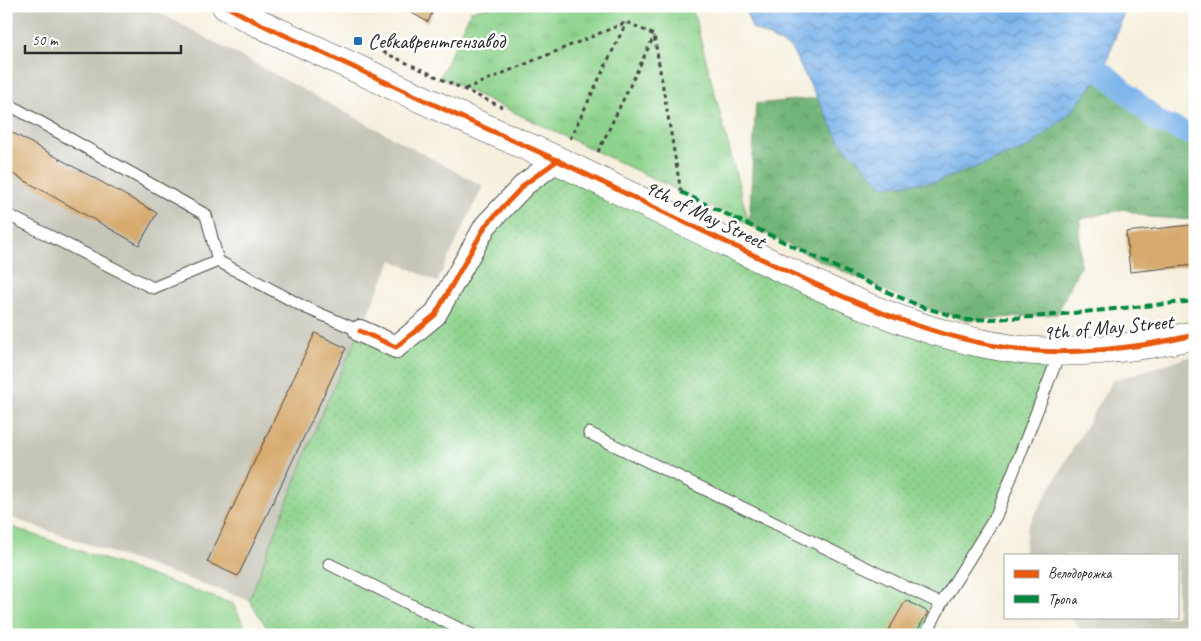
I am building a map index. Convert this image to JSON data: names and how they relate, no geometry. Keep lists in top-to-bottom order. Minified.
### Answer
{"streets":{"street":["9th of May Street"]},"places":{"transit":["Севкаврентгензавод"]},"legend":["Велодорожка","Тропа"],"scale_bar":"50 m"}
